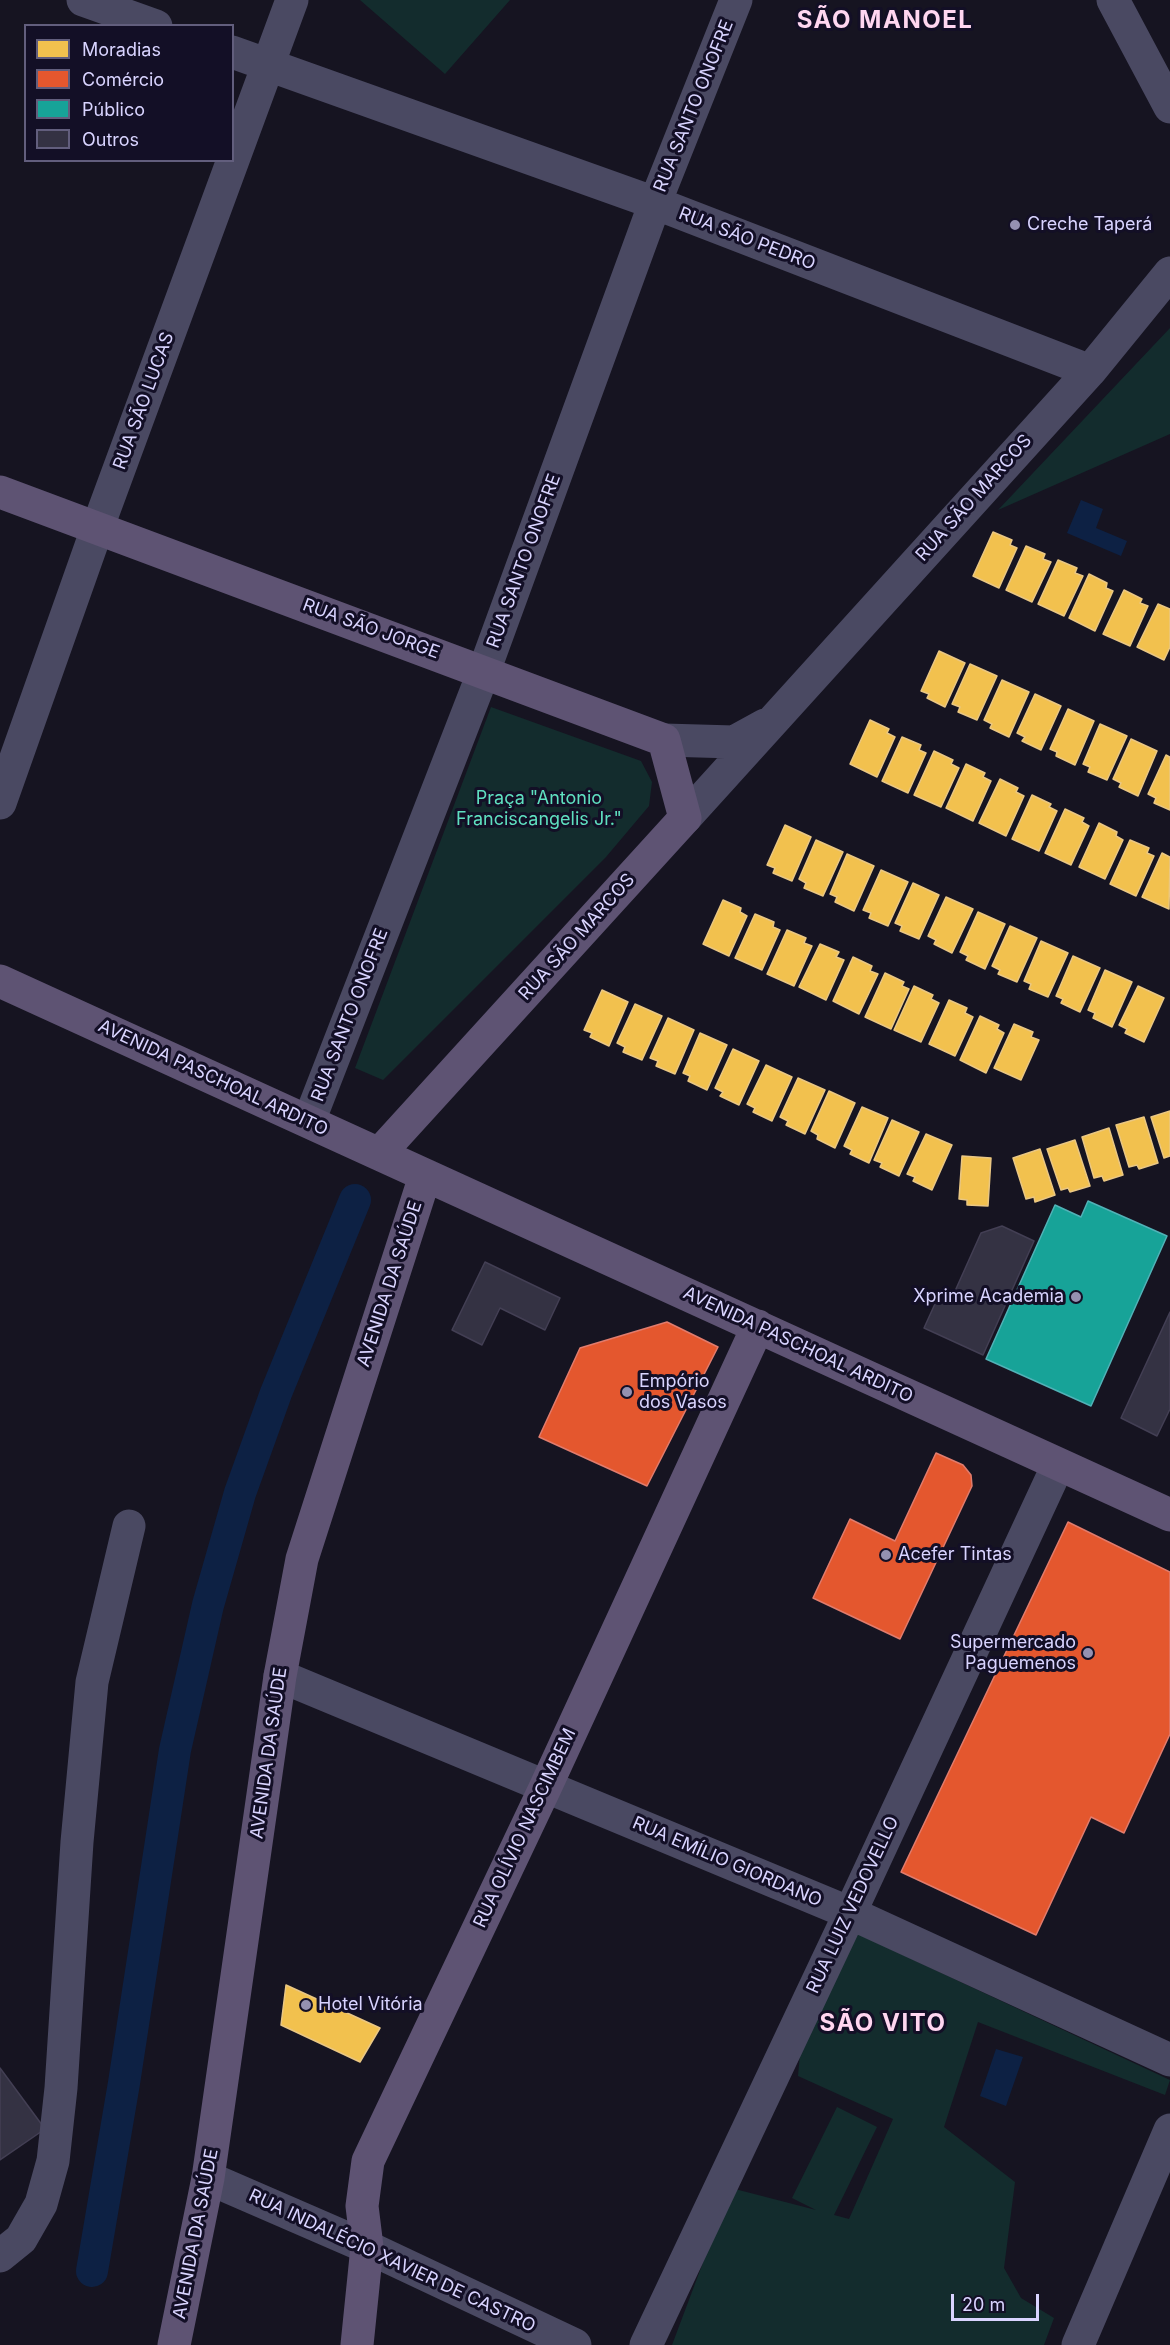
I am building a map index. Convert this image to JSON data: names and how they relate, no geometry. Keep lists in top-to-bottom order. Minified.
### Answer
{"streets":{"main road":["RUA SÃO MARCOS","RUA SÃO JORGE","AVENIDA PASCHOAL ARDITO","AVENIDA DA SAÚDE","RUA OLÍVIO NASCIMBEM"],"street":["RUA SANTO ONOFRE","RUA SÃO PEDRO","RUA SÃO LUCAS","RUA EMÍLIO GIORDANO","RUA LUIZ VEDOVELLO","RUA INDALÉCIO XAVIER DE CASTRO"]},"crossings":[["RUA SANTO ONOFRE","RUA SÃO PEDRO"],["RUA SANTO ONOFRE","RUA SÃO JORGE"],["RUA SANTO ONOFRE","AVENIDA PASCHOAL ARDITO"],["RUA SÃO PEDRO","RUA SÃO LUCAS"],["RUA SÃO PEDRO","RUA SÃO MARCOS"],["RUA SÃO LUCAS","RUA SÃO JORGE"],["RUA SÃO MARCOS","RUA SÃO JORGE"],["RUA SÃO MARCOS","AVENIDA PASCHOAL ARDITO"],["AVENIDA PASCHOAL ARDITO","AVENIDA DA SAÚDE"],["AVENIDA PASCHOAL ARDITO","RUA OLÍVIO NASCIMBEM"],["AVENIDA PASCHOAL ARDITO","RUA LUIZ VEDOVELLO"],["AVENIDA DA SAÚDE","RUA EMÍLIO GIORDANO"],["AVENIDA DA SAÚDE","RUA INDALÉCIO XAVIER DE CASTRO"],["RUA OLÍVIO NASCIMBEM","RUA EMÍLIO GIORDANO"],["RUA OLÍVIO NASCIMBEM","RUA INDALÉCIO XAVIER DE CASTRO"],["RUA EMÍLIO GIORDANO","RUA LUIZ VEDOVELLO"]],"districts":["SÃO MANOEL","SÃO VITO"],"parks":["Praça \"Antonio Franciscangelis Jr.\""],"places":["Creche Taperá","Xprime Academia","Empório dos Vasos","Acefer Tintas","Supermercado Paguemenos","Hotel Vitória"],"legend":["Moradias","Comércio","Público","Outros"],"scale_bar":"20 m"}
